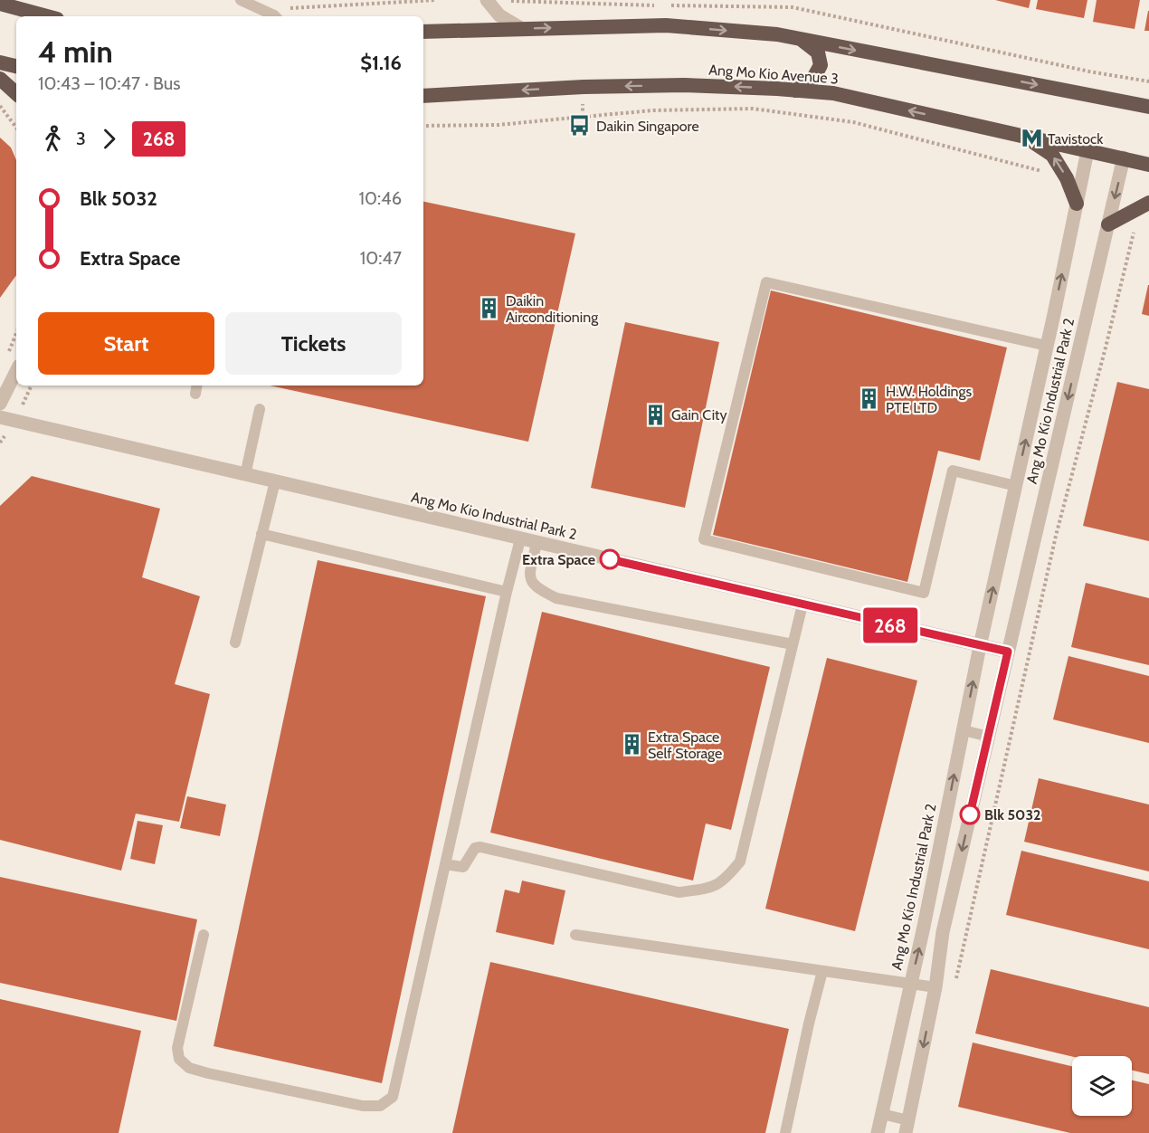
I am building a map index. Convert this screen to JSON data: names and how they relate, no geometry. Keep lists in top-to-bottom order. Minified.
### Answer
{"streets":{"highway":["Ang Mo Kio Avenue 3"],"street":["Ang Mo Kio Industrial Park 2"]},"crossings":[["Ang Mo Kio Avenue 3","Ang Mo Kio Industrial Park 2"]],"places":{"bus stop":["Daikin Singapore"],"metro station":["Tavistock"],"building":["Daikin Airconditioning","H.W. Holdings PTE LTD","Gain City","Extra Space Self Storage"],"other":["Extra Space","Blk 5032"]},"lines":["bus line 268"],"page":{"on_map":"268","heading":["4 min","10:43 – 10:47 · Bus","$1.16"],"legs":["3","268"],"list":[{"name":"Blk 5032","value":"10:46"},{"name":"Extra Space","value":"10:47"}],"buttons":["Start","Tickets"]}}
